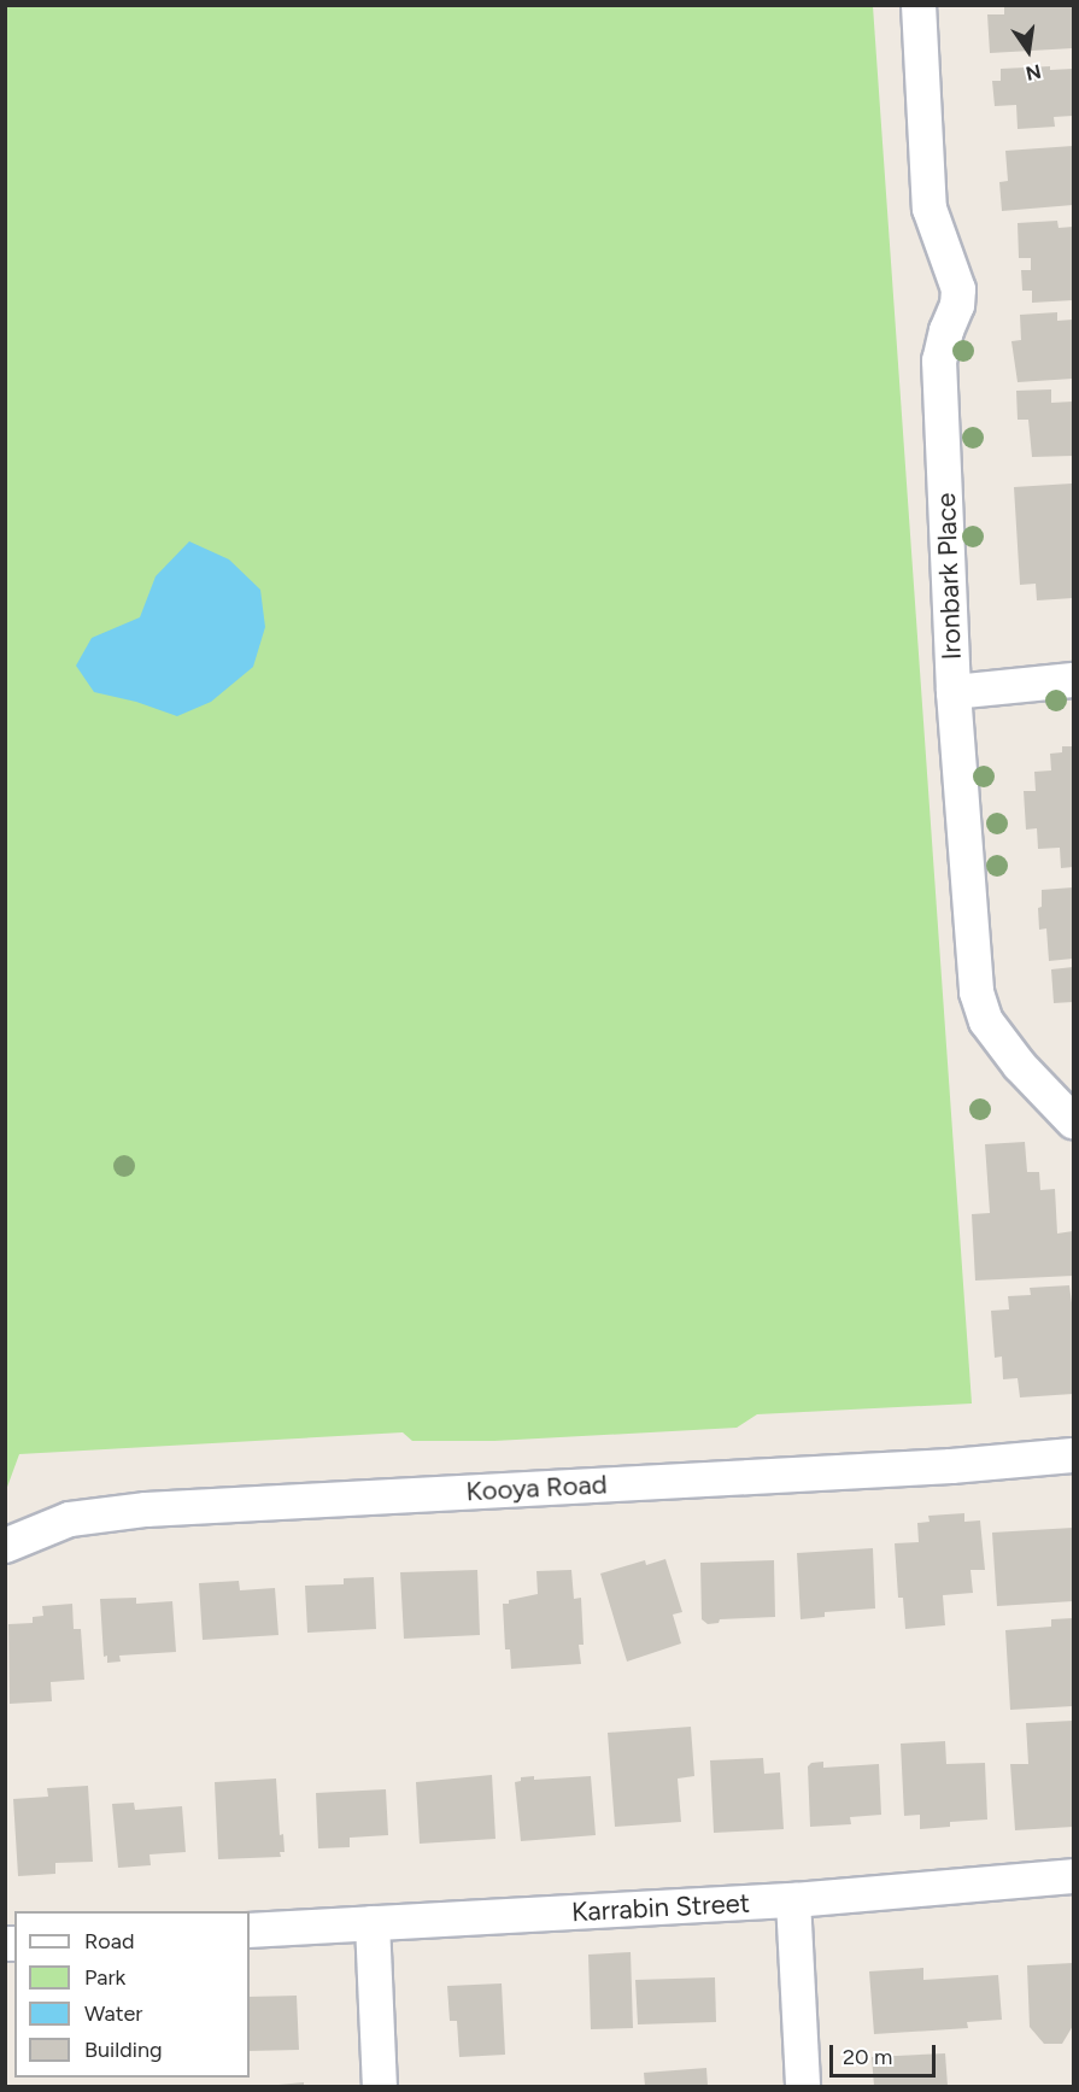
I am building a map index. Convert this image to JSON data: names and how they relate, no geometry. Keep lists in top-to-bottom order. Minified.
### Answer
{"streets":{"street":["Ironbark Place","Kooya Road","Karrabin Street"]},"legend":["Road","Park","Water","Building"],"scale_bar":"20 m","north":"bottom"}
